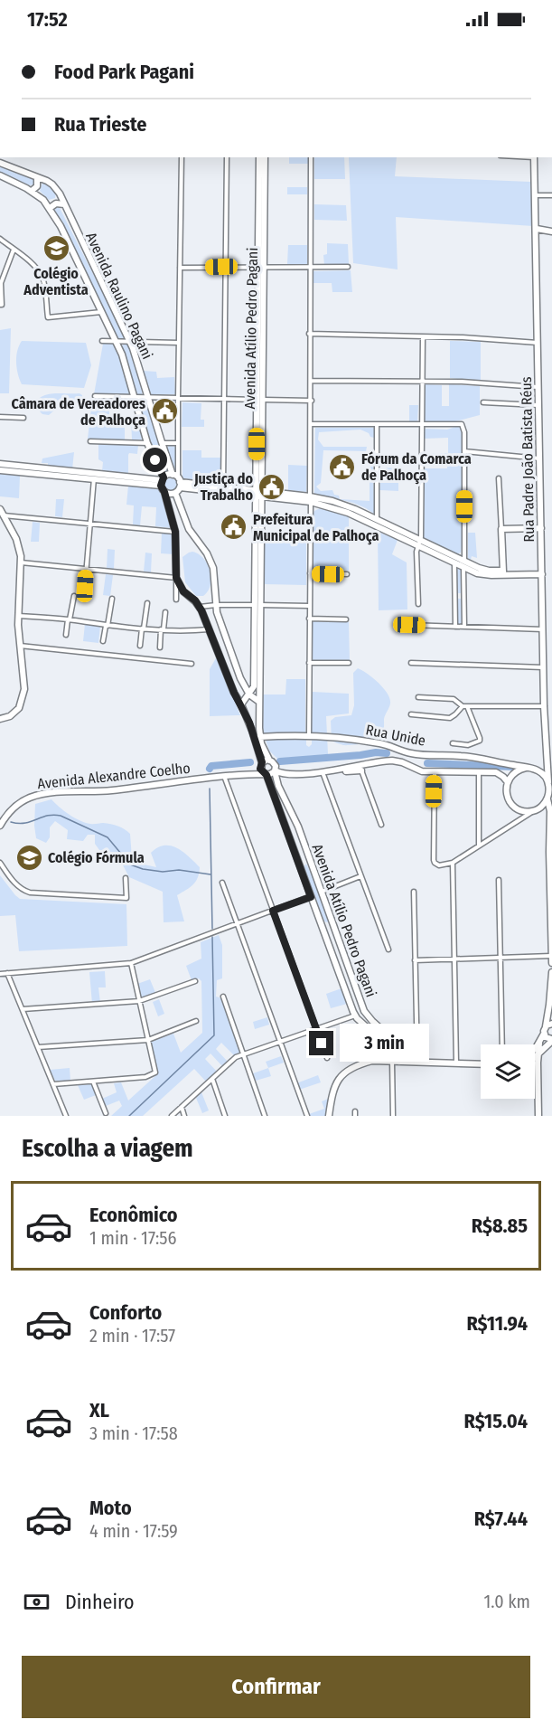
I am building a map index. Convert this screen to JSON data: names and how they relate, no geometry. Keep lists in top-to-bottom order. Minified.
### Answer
{"streets":{"main road":["Avenida Raulino Pagani","Avenida Atílio Pedro Pagani","Rua Padre João Batista Réus","Rua Unide","Avenida Alexandre Coelho"]},"crossings":[["Avenida Raulino Pagani","Avenida Atílio Pedro Pagani"],["Avenida Atílio Pedro Pagani","Rua Unide"],["Avenida Atílio Pedro Pagani","Avenida Alexandre Coelho"],["Rua Padre João Batista Réus","Rua Unide"]],"places":{"school or university":["Colégio Adventista","Colégio Fórmula"],"public building":["Câmara de Vereadores de Palhoça","Fórum da Comarca de Palhoça","Justiça do Trabalho","Prefeitura Municipal de Palhoça"]},"page":{"status":"17:52","banner":["Food Park Pagani","Rua Trieste"],"bubble":"3 min","heading":"Escolha a viagem","list":[{"name":"Econômico","note":"1 min · 17:56","value":"R$8.85"},{"name":"Conforto","note":"2 min · 17:57","value":"R$11.94"},{"name":"XL","note":"3 min · 17:58","value":"R$15.04"},{"name":"Moto","note":"4 min · 17:59","value":"R$7.44"}],"pay":["Dinheiro","1.0 km"],"buttons":"Confirmar"}}
